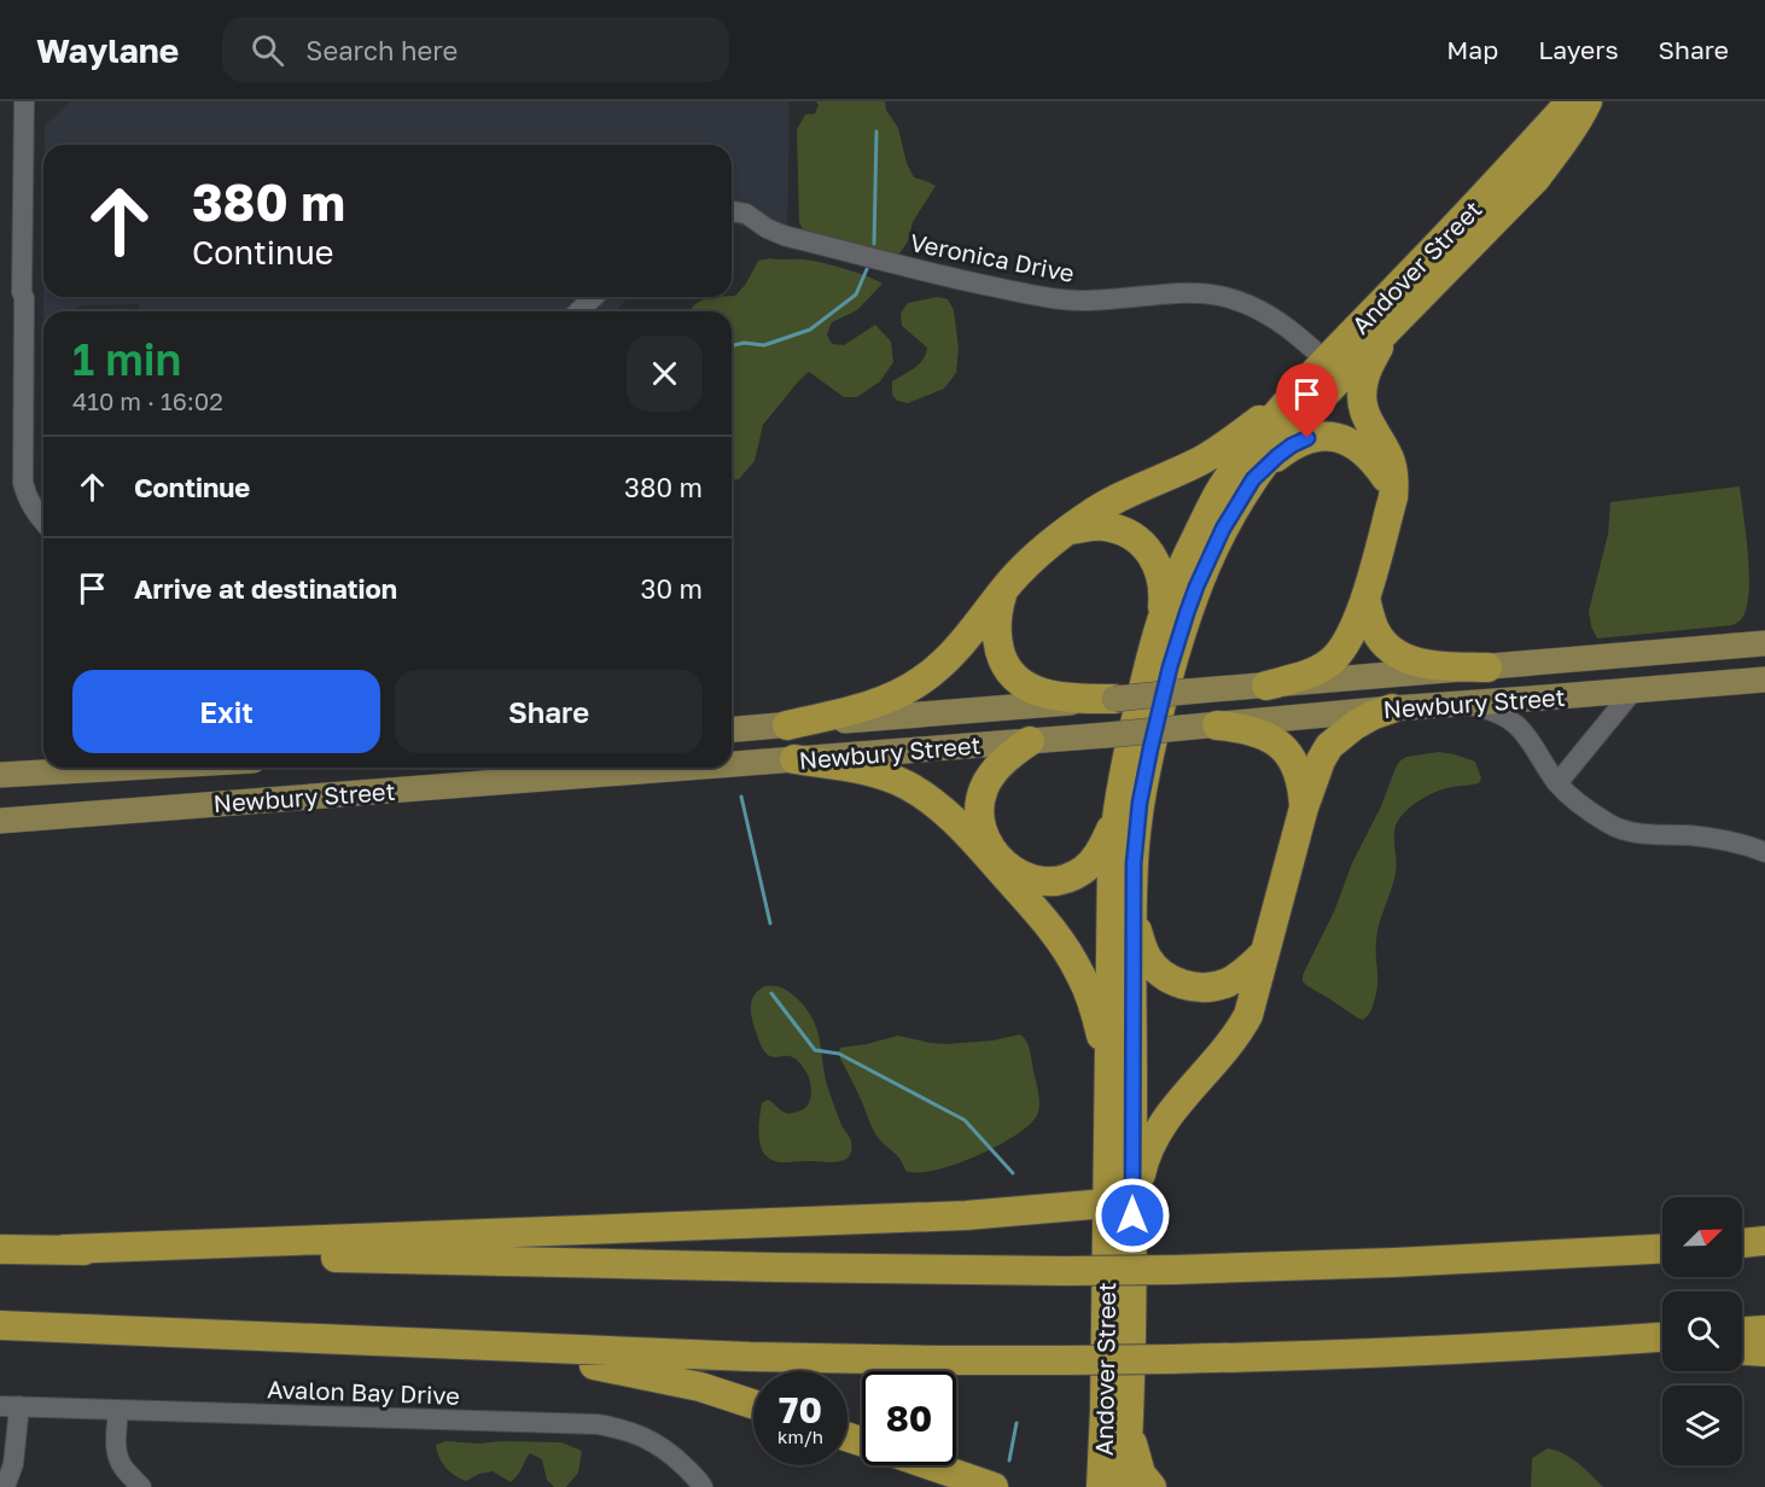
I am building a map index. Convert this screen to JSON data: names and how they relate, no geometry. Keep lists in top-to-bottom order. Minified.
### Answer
{"streets":{"highway":["Andover Street"],"main road":["Newbury Street"],"street":["Veronica Drive","Avalon Bay Drive"]},"crossings":[["Veronica Drive","Andover Street"]],"north":"top right","page":{"header":"Waylane","search":"Search here","nav":["Map","Layers","Share"],"turn":["380 m","Continue"],"heading":["1 min","410 m · 16:02"],"list":[{"name":"Continue","value":"380 m"},{"name":"Arrive at destination","value":"30 m"}],"buttons":["Exit","Share"],"speed":"70 km/h","limit":"80"}}
